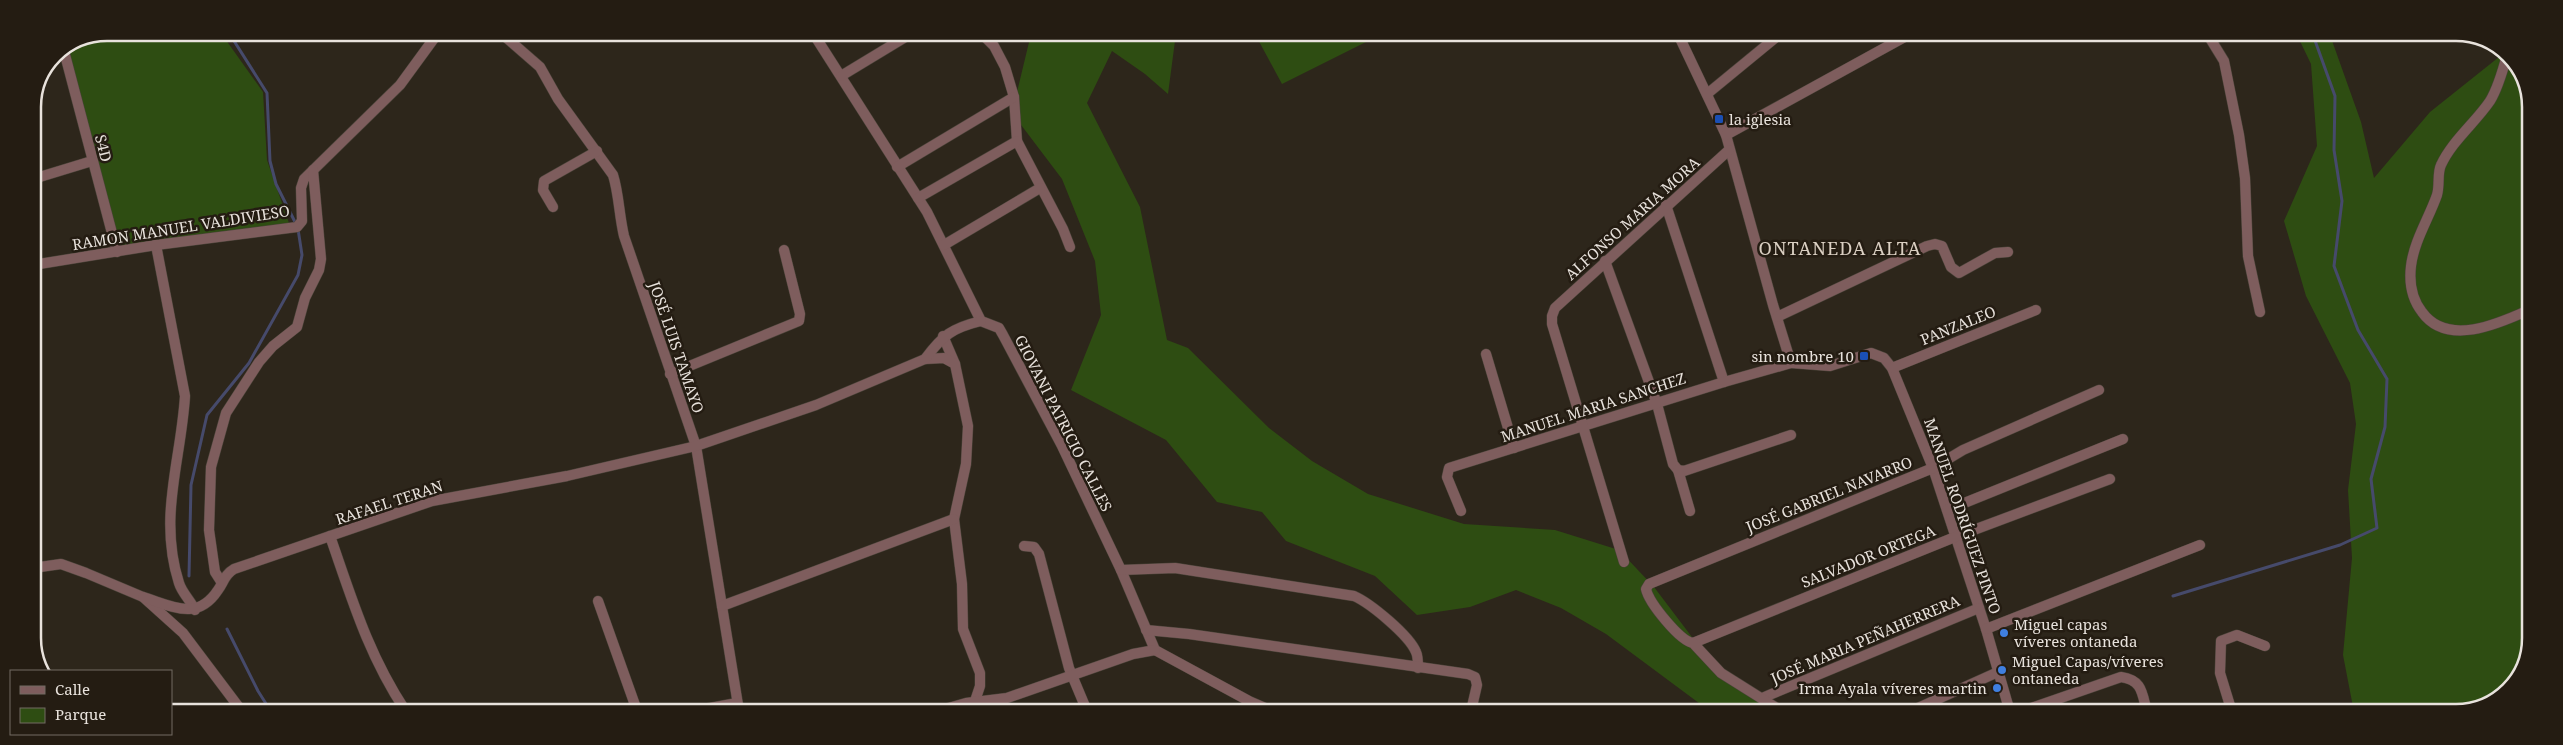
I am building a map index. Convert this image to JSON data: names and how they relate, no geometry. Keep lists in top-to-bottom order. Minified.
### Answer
{"streets":{"street":["S4D","ALFONSO MARIA MORA","RAMON MANUEL VALDIVIESO","PANZALEO","JOSÉ LUIS TAMAYO","MANUEL MARIA SANCHEZ","GIOVANI PATRICIO CALLES","JOSÉ GABRIEL NAVARRO","RAFAEL TERAN","MANUEL RODRÍGUEZ PINTO","SALVADOR ORTEGA","JOSÉ MARIA PEÑAHERRERA"]},"crossings":[["S4D","RAMON MANUEL VALDIVIESO"],["ALFONSO MARIA MORA","MANUEL MARIA SANCHEZ"],["PANZALEO","MANUEL RODRÍGUEZ PINTO"],["JOSÉ LUIS TAMAYO","RAFAEL TERAN"],["JOSÉ GABRIEL NAVARRO","MANUEL RODRÍGUEZ PINTO"],["JOSÉ GABRIEL NAVARRO","SALVADOR ORTEGA"],["MANUEL RODRÍGUEZ PINTO","SALVADOR ORTEGA"],["MANUEL RODRÍGUEZ PINTO","JOSÉ MARIA PEÑAHERRERA"]],"districts":["ONTANEDA ALTA"],"places":{"transit":["la iglesia","sin nombre 10"],"other":["Miguel capas víveres ontaneda","Miguel Capas/víveres ontaneda","Irma Ayala víveres martin"]},"legend":["Calle","Parque"]}
